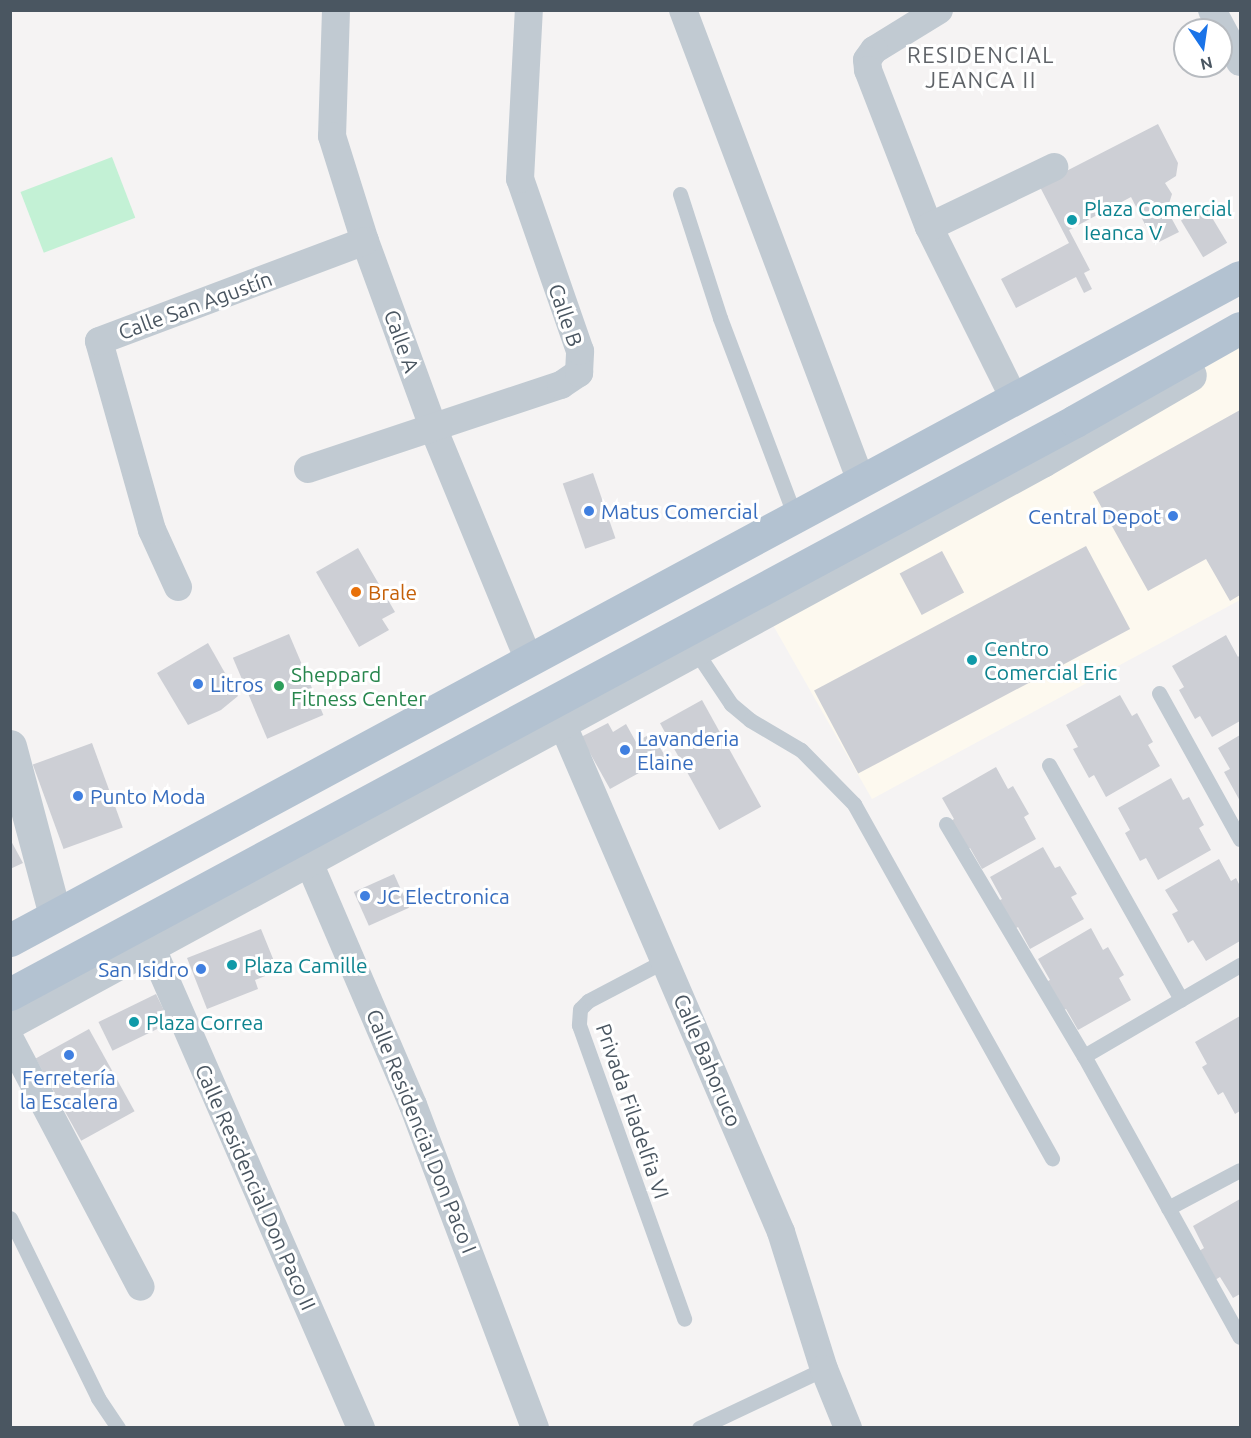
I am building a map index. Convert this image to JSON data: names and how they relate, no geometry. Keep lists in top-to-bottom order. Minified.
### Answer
{"streets":{"street":["Calle San Agustín","Calle B","Calle A","Calle Bahoruco","Calle Residencial Don Paco I","Calle Residencial Don Paco II"],"lane":["Privada Filadelfia VI"]},"crossings":[["Calle San Agustín","Calle A"],["Calle B","Calle A"],["Calle Bahoruco","Privada Filadelfia VI"]],"districts":["RESIDENCIAL JEANCA II"],"places":["Plaza Comercial Ieanca V","Matus Comercial","Central Depot","Brale","Centro Comercial Eric","Litros","Sheppard Fitness Center","Lavanderia Elaine","Punto Moda","JC Electronica","Plaza Camille","San Isidro","Plaza Correa","Ferretería la Escalera"],"north":"bottom"}
